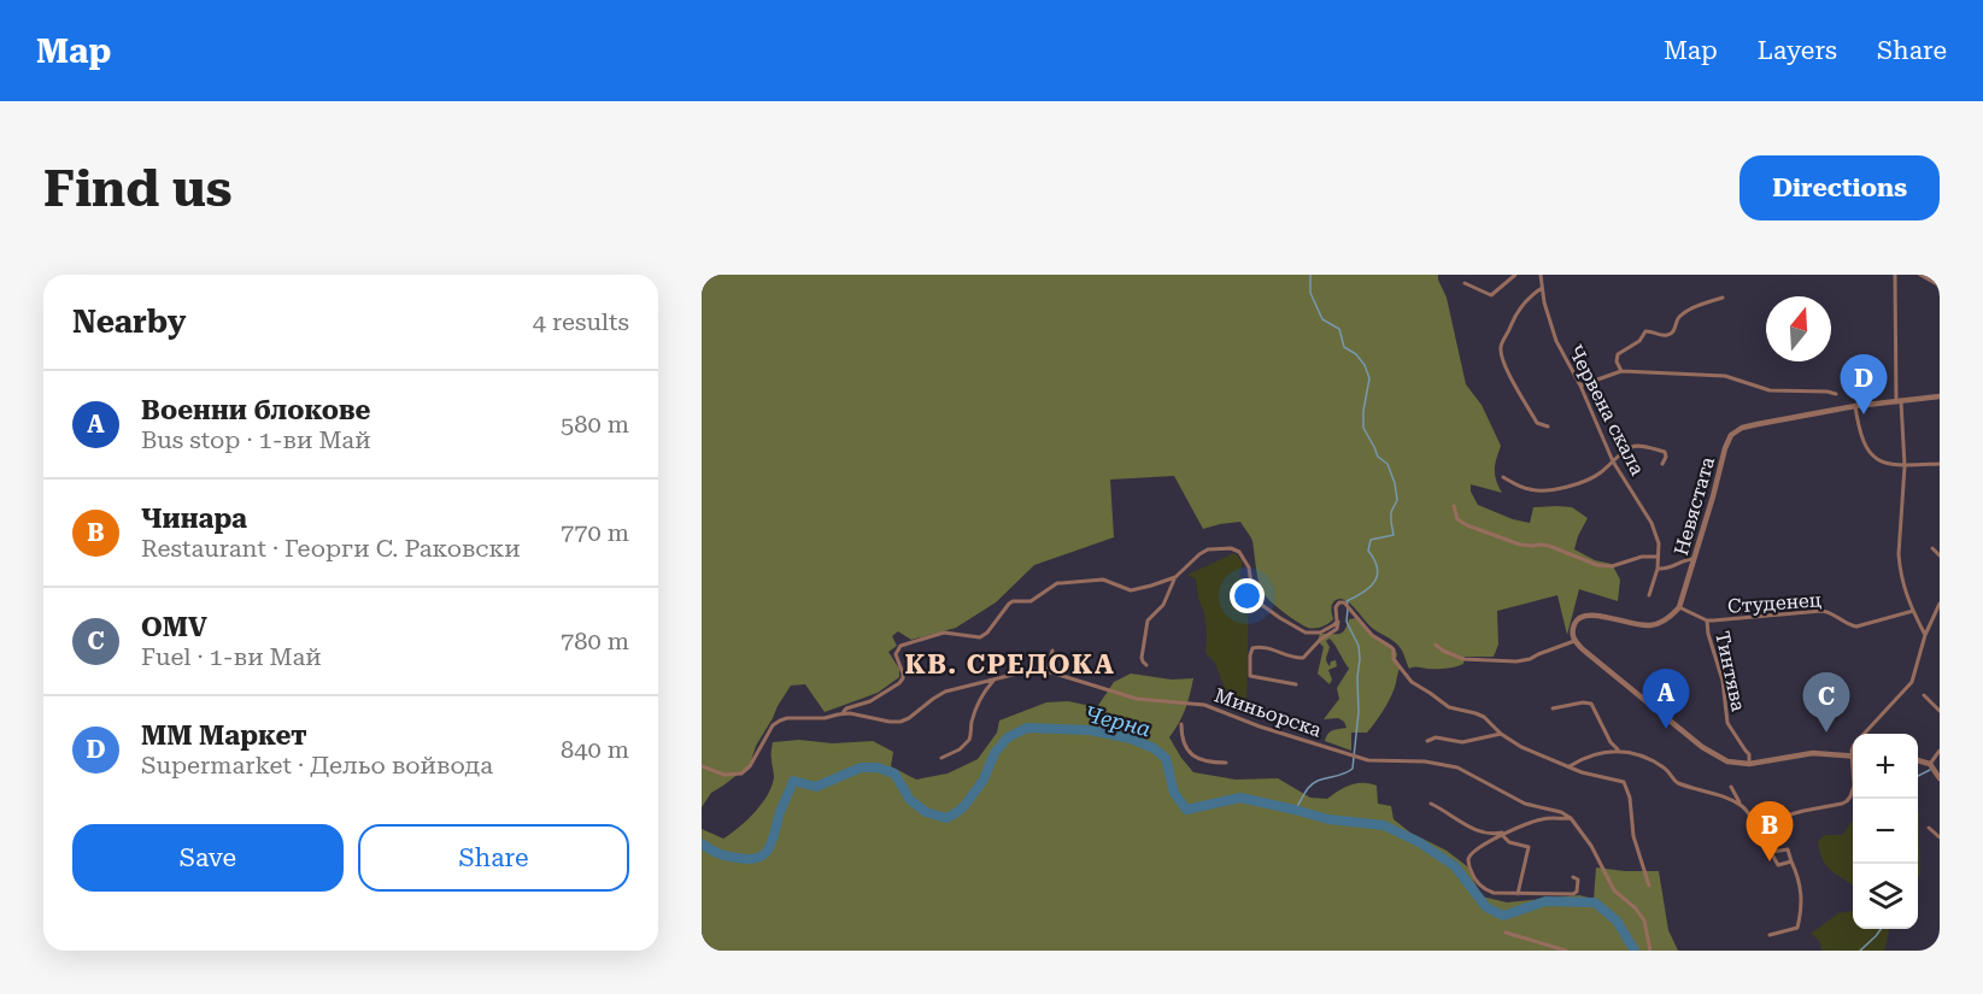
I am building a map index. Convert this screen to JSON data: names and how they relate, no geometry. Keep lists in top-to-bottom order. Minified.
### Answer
{"streets":{"street":["Червена скала","Невястата","Студенец","Тинтява","Миньорска"]},"crossings":[["Невястата","Студенец"],["Студенец","Тинтява"]],"districts":["КВ. СРЕДОКА"],"water":["Черна"],"north":"top","page":{"header":"Map","nav":["Map","Layers","Share"],"buttons":["Directions",["Save","Share"]],"title":"Find us","heading":["Nearby","4 results"],"pins":["D","A","C","B"],"list":[{"mark":"A","name":"Военни блокове","note":"Bus stop · 1-ви Май","value":"580 m"},{"mark":"B","name":"Чинара","note":"Restaurant · Георги С. Раковски","value":"770 m"},{"mark":"C","name":"OMV","note":"Fuel · 1-ви Май","value":"780 m"},{"mark":"D","name":"ММ Маркет","note":"Supermarket · Дельо войвода","value":"840 m"}],"map_buttons":["+","−"]}}
